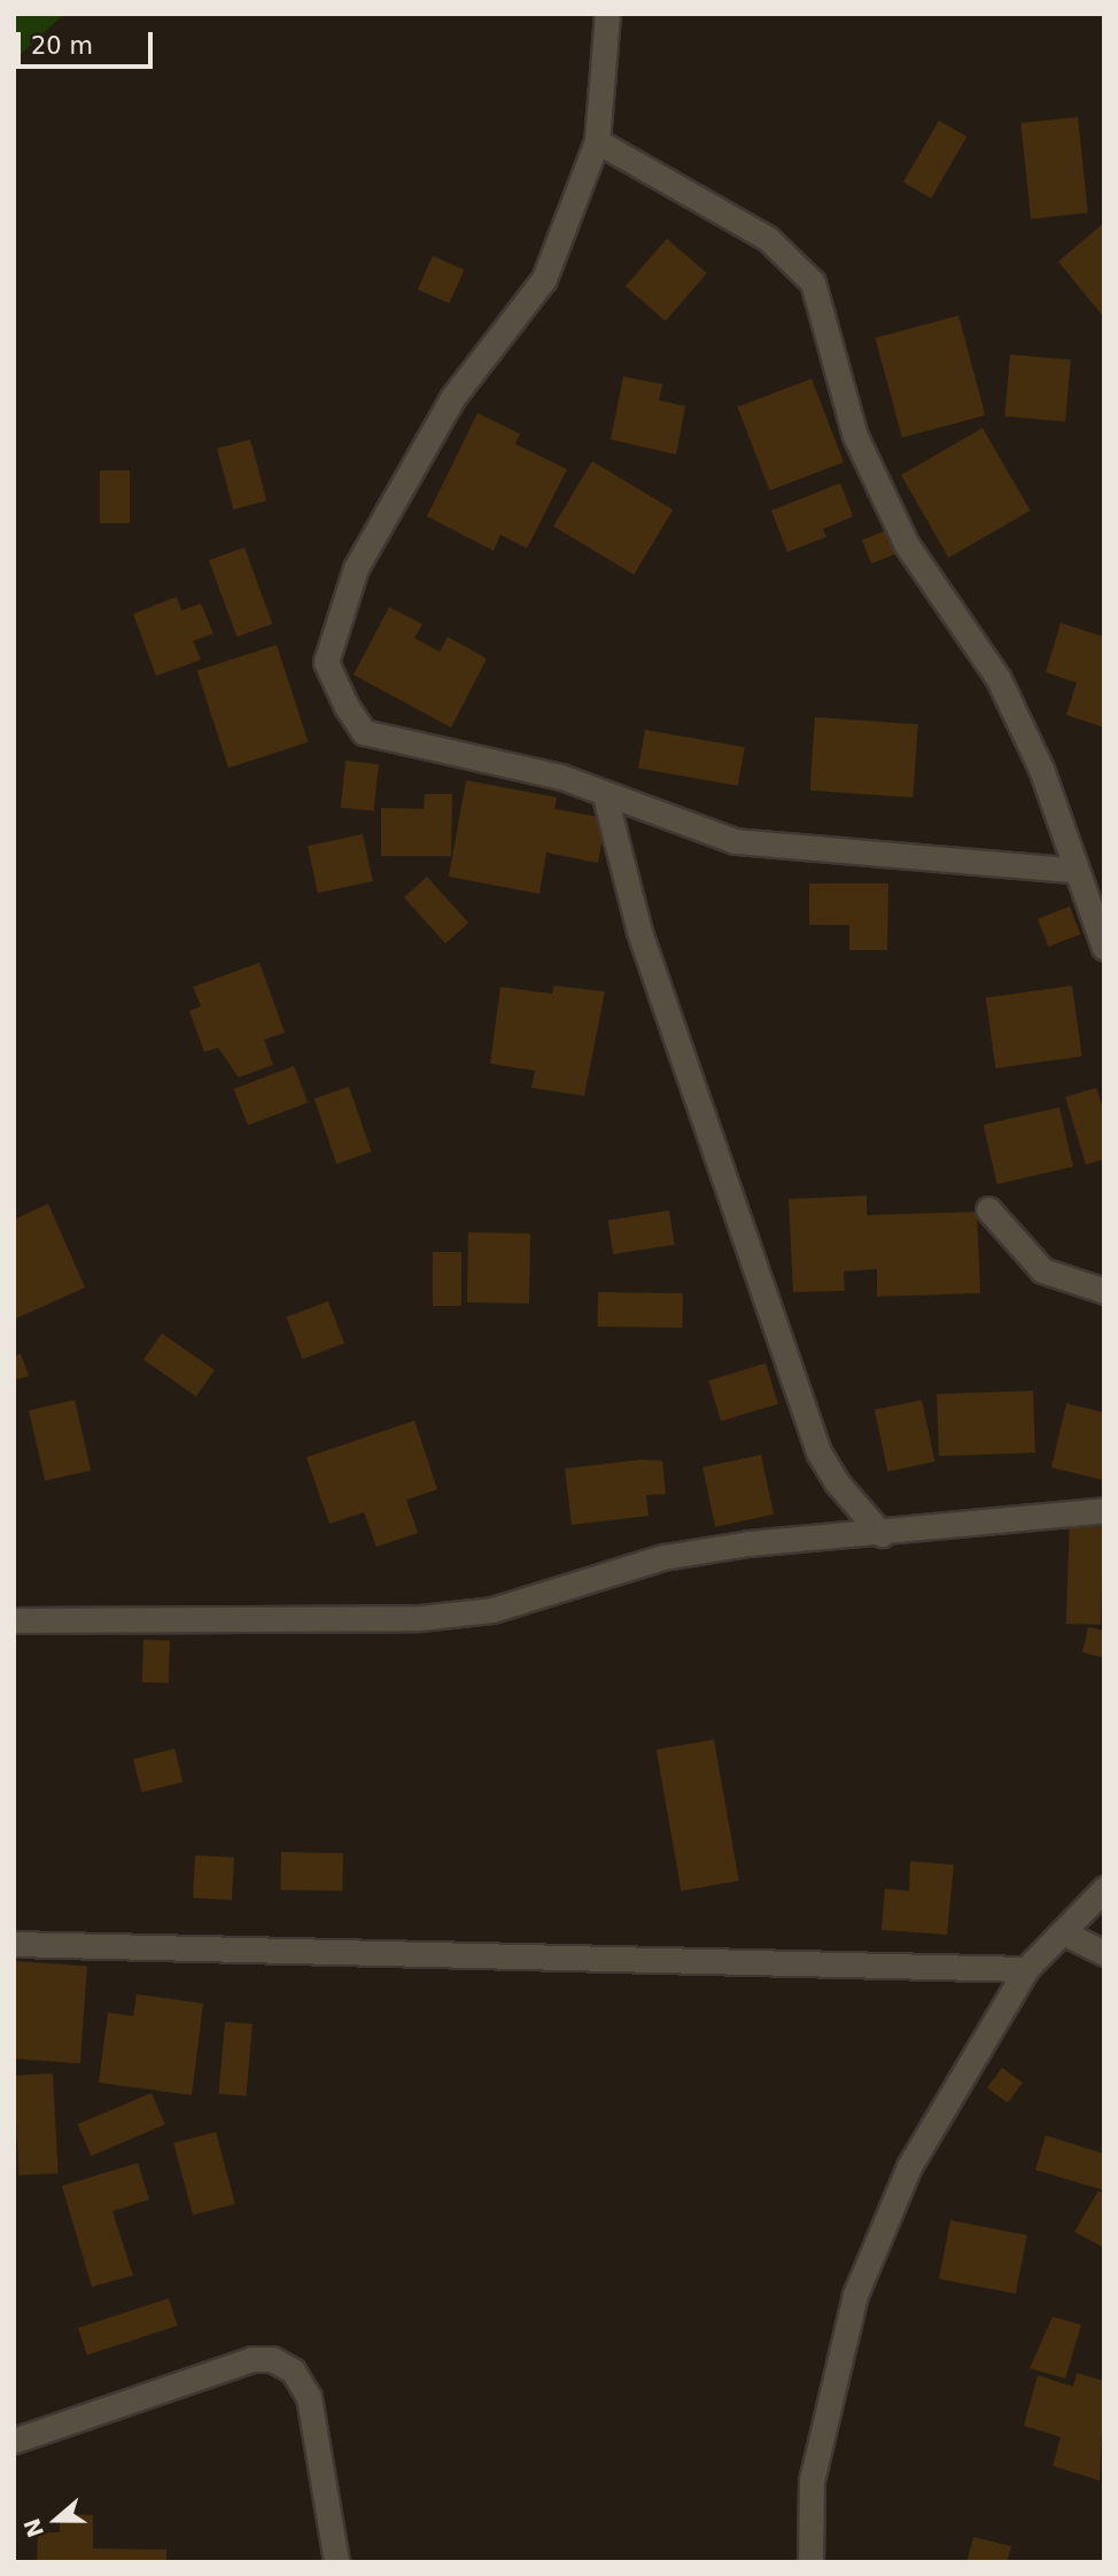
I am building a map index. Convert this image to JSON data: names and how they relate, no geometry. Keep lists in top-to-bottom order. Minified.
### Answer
{"scale_bar":"20 m","north":"left"}
